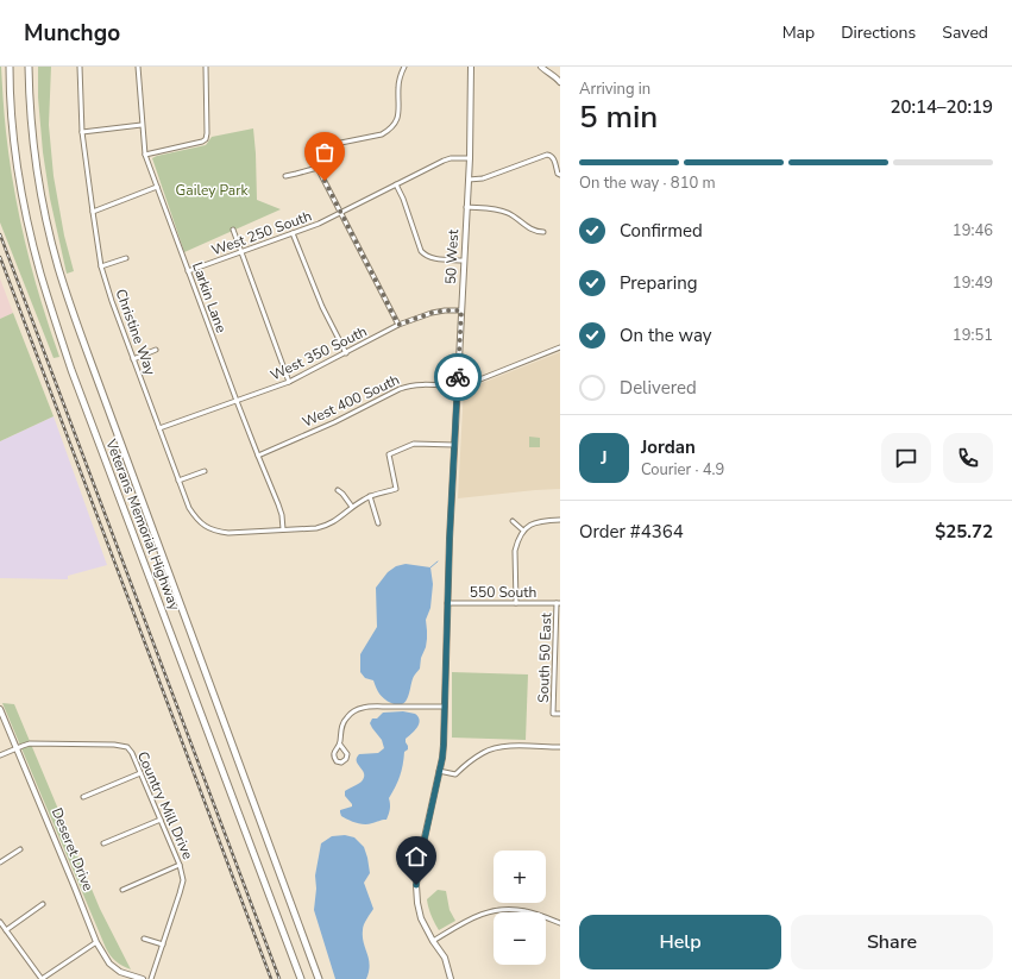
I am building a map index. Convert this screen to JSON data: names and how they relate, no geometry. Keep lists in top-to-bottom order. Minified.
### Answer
{"streets":{"highway":["Veterans Memorial Highway"],"street":["West 250 South","50 West","Larkin Lane","Christine Way","West 350 South","West 400 South","550 South","South 50 East","Country Mill Drive","Deseret Drive"]},"crossings":[["West 250 South","50 West"],["West 250 South","Larkin Lane"],["50 West","Christine Way"],["50 West","West 350 South"],["50 West","West 400 South"],["50 West","550 South"],["Larkin Lane","Christine Way"],["Larkin Lane","West 350 South"],["Larkin Lane","West 400 South"],["Christine Way","West 350 South"],["550 South","South 50 East"],["Country Mill Drive","Deseret Drive"]],"parks":["Gailey Park"],"page":{"header":"Munchgo","nav":["Map","Directions","Saved"],"heading":["5 min","Arriving in","20:14–20:19"],"panel":["Jordan","Courier · 4.9","Order #4364","$25.72"],"bar":"On the way · 810 m","list":[["Confirmed","19:46"],["Preparing","19:49"],["On the way","19:51"],"Delivered"],"round":"J","map_buttons":["+","−"],"buttons":["Help","Share"]}}
